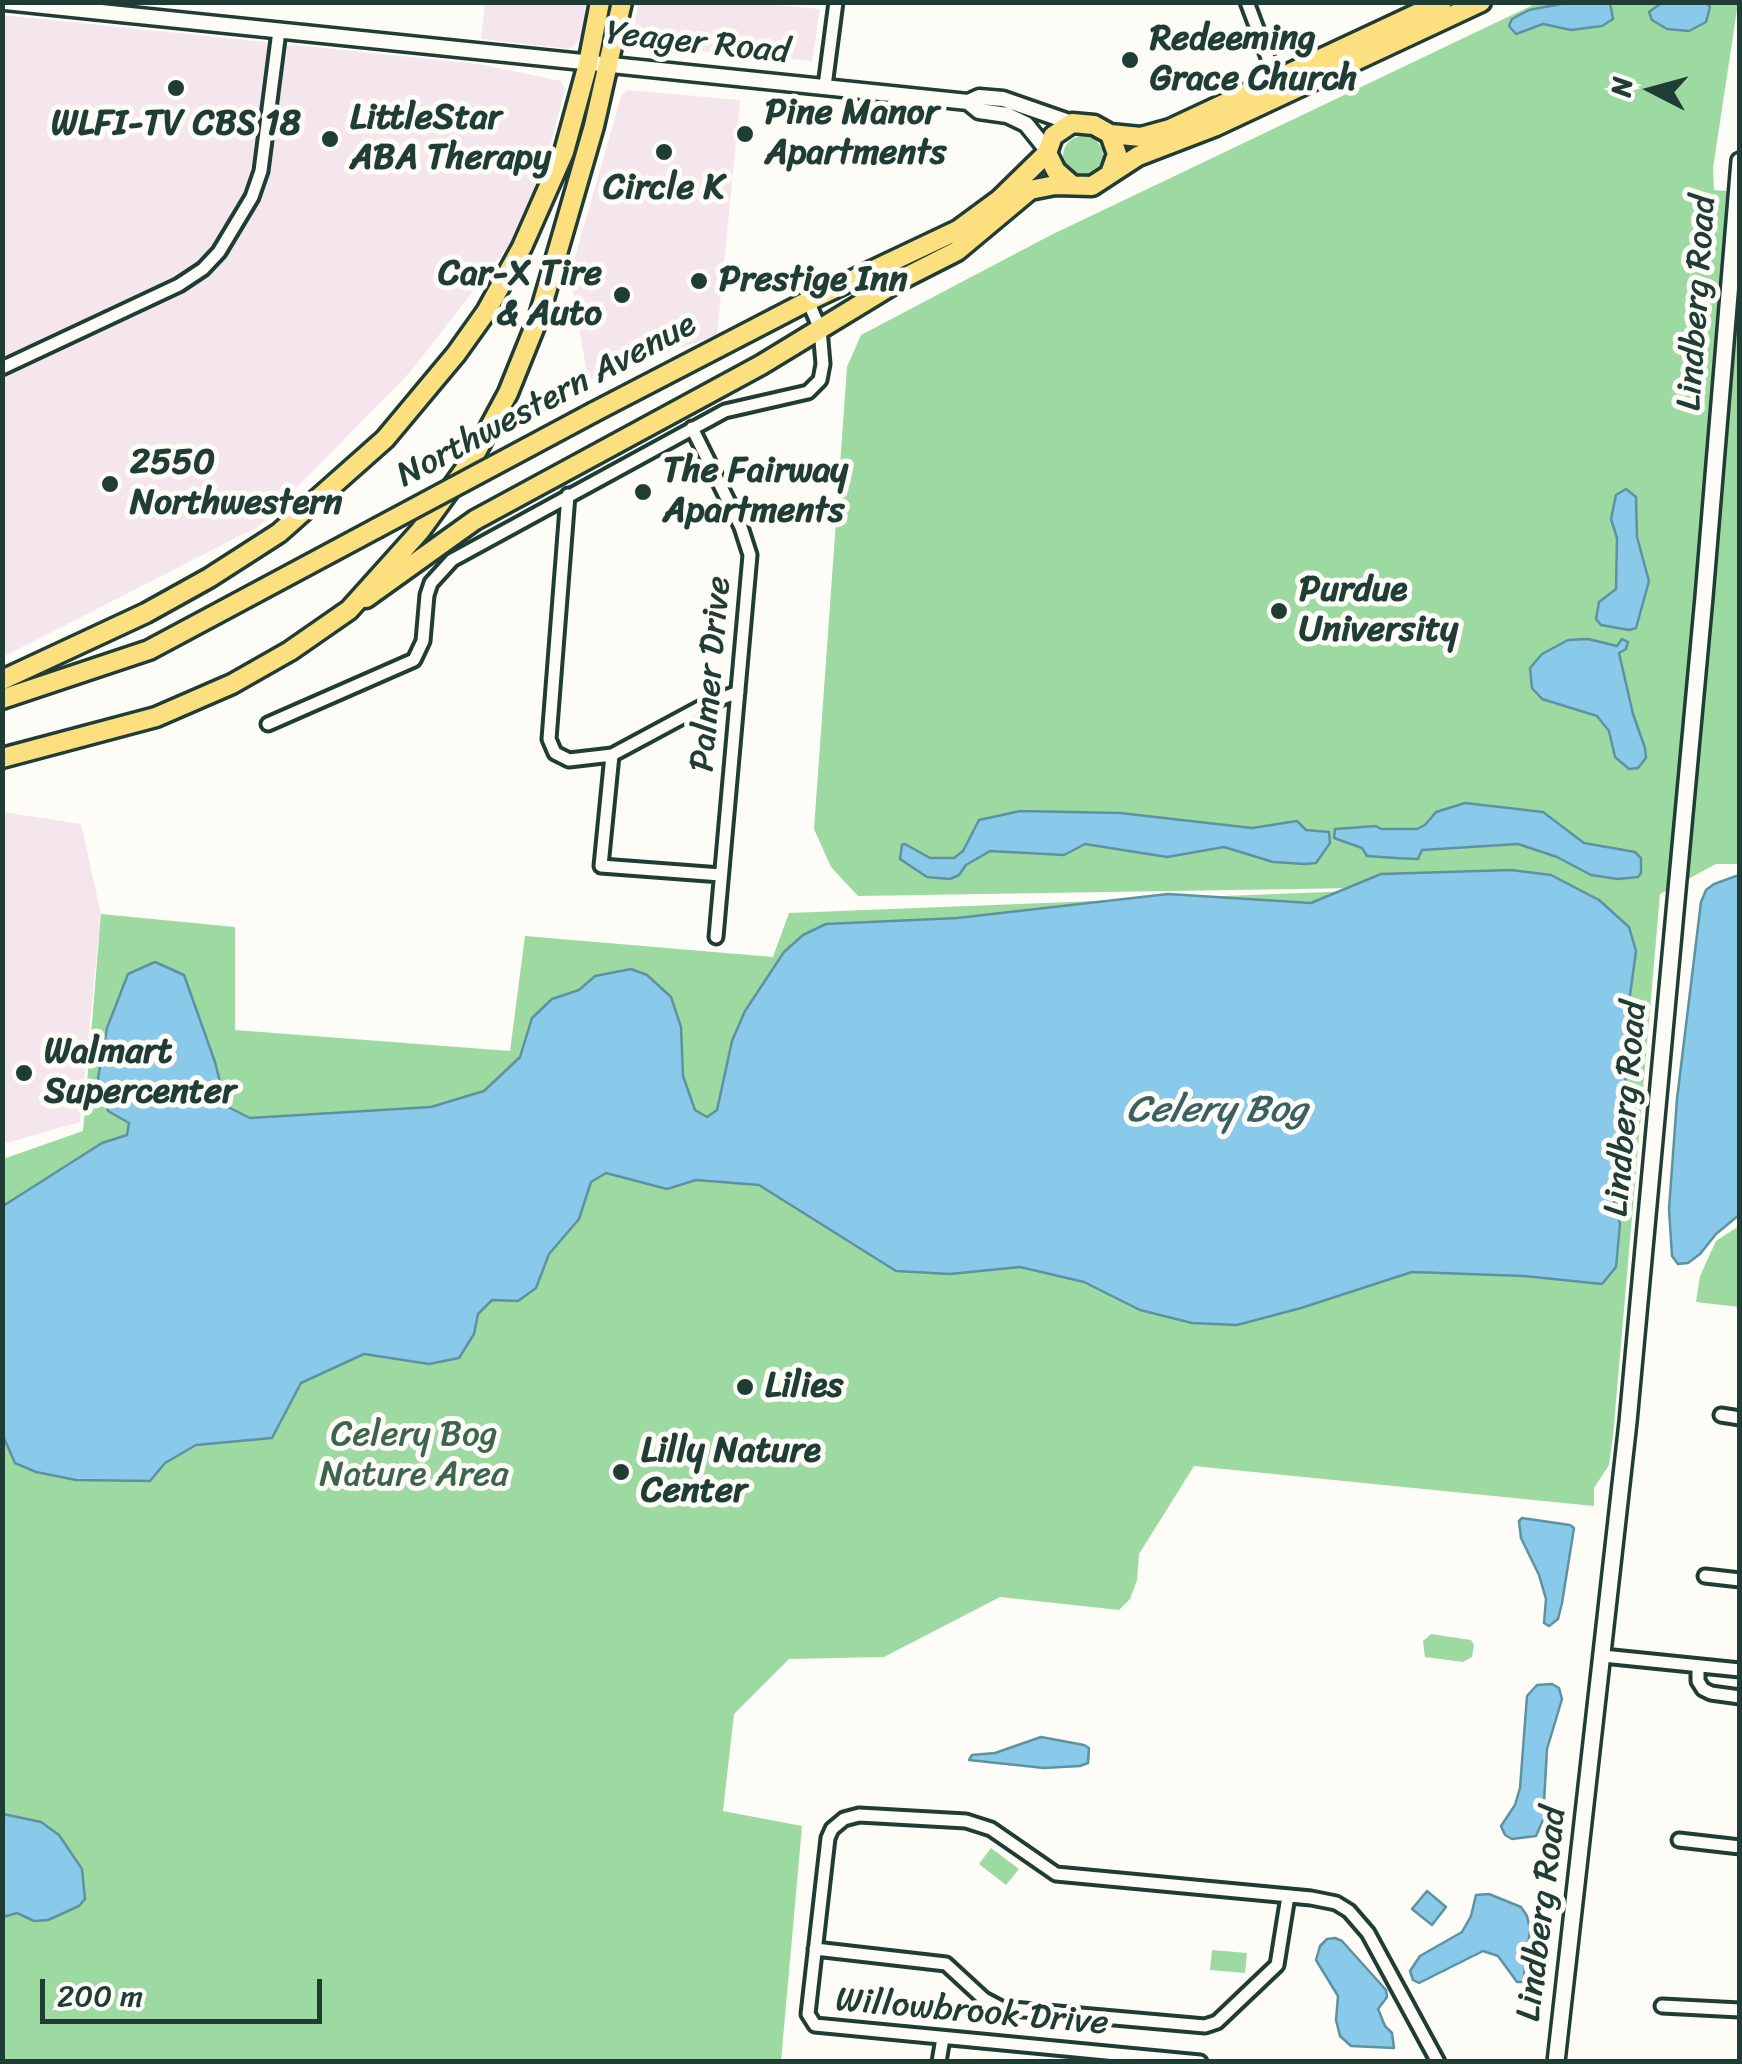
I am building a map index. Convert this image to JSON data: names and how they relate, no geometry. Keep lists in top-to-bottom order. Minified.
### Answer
{"streets":{"main road":["Lindberg Road","Northwestern Avenue"],"street":["Yeager Road","Palmer Drive","Willowbrook Drive"]},"crossings":[["Yeager Road","Northwestern Avenue"]],"water":["Celery Bog"],"parks":["Celery Bog Nature Area"],"places":["Redeeming Grace Church","WLFI-TV CBS 18","Pine Manor Apartments","LittleStar ABA Therapy","Circle K","Prestige Inn","Car-X Tire & Auto","2550 Northwestern","The Fairway Apartments","Purdue University","Walmart Supercenter","Lilies","Lilly Nature Center"],"scale_bar":"200 m","north":"left"}
